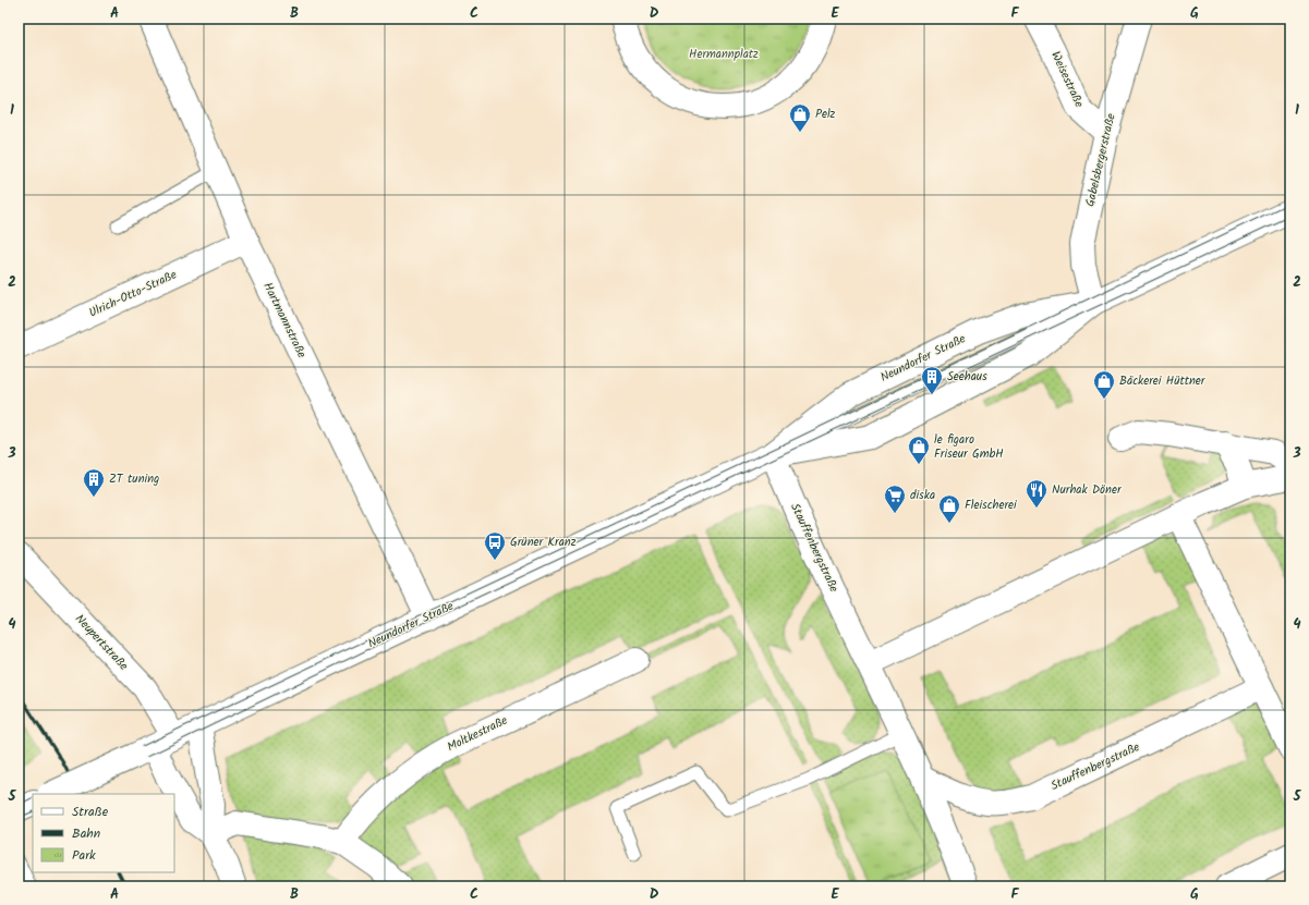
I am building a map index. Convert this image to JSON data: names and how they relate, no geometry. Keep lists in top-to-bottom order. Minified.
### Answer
{"streets":{"street":["Weisestraße","Gabelsbergerstraße","Ulrich-Otto-Straße","Hartmannstraße","Neundorfer Straße","Stauffenbergstraße","Neupertstraße","Moltkestraße"]},"crossings":[["Weisestraße","Gabelsbergerstraße"],["Gabelsbergerstraße","Neundorfer Straße"],["Ulrich-Otto-Straße","Hartmannstraße"],["Hartmannstraße","Neundorfer Straße"],["Neundorfer Straße","Stauffenbergstraße"],["Neundorfer Straße","Neupertstraße"]],"parks":["Hermannplatz"],"places":{"shop":["Pelz","Bäckerei Hüttner","le figaro Friseur GmbH","Fleischerei"],"building":["Seehaus","ZT tuning"],"restaurant":["Nurhak Döner"],"supermarket":["diska"],"bus stop":["Grüner Kranz"]},"legend":["Straße","Bahn","Park"],"grid":{"columns":["A","B","C","D","E","F","G"],"rows":["1","2","3","4","5"]}}
